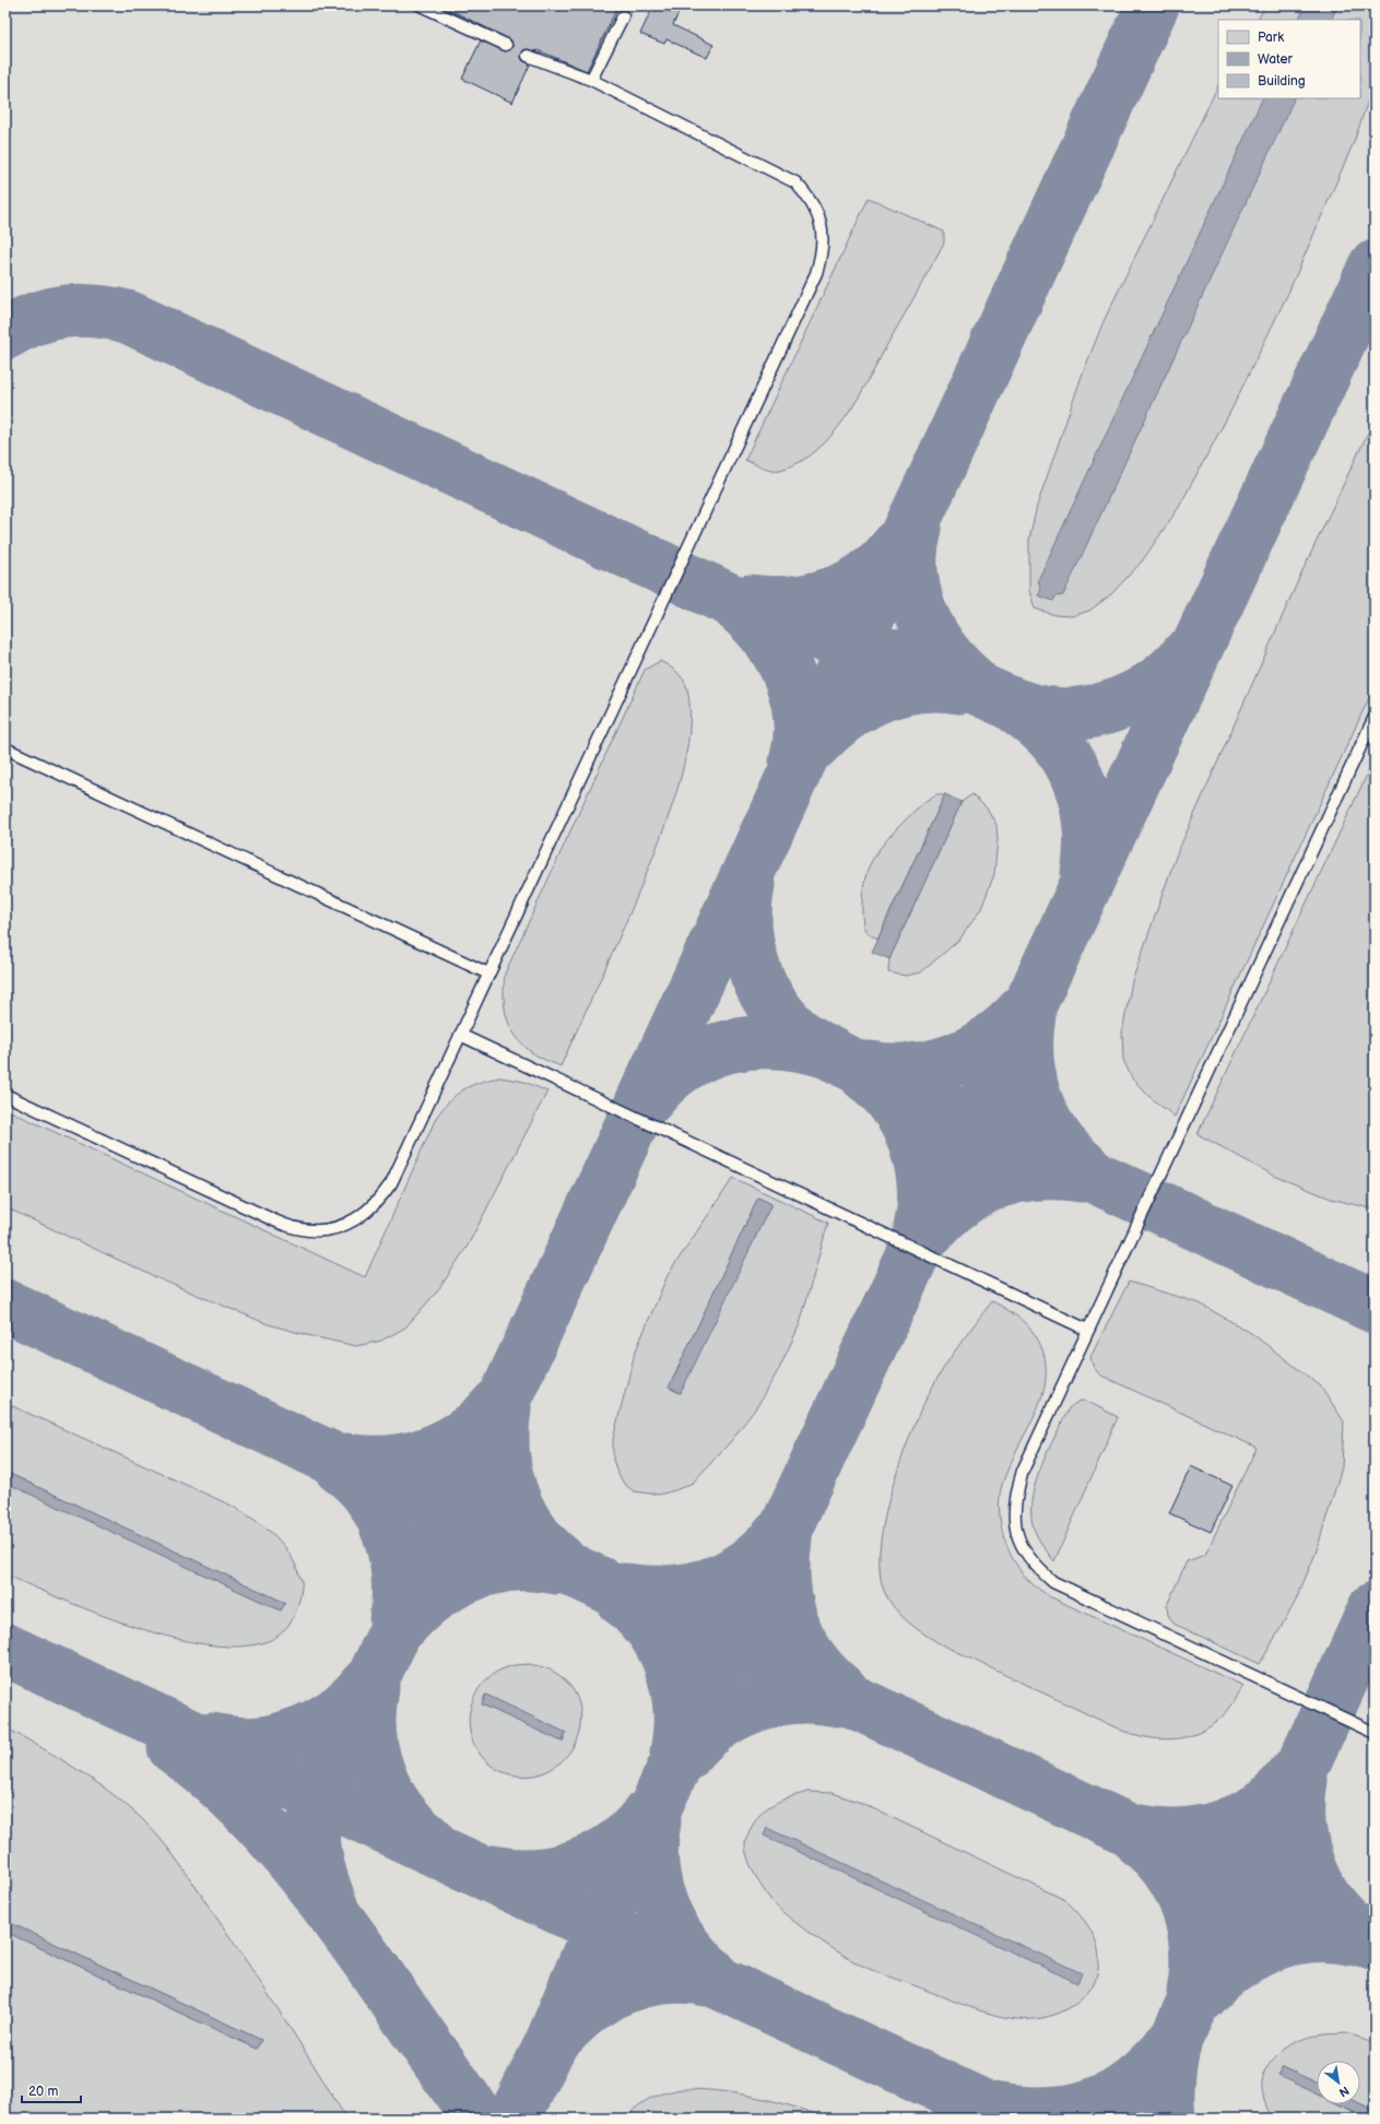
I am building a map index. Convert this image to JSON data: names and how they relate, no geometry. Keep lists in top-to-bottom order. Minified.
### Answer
{"legend":["Park","Water","Building"],"scale_bar":"20 m","north":"bottom right"}
